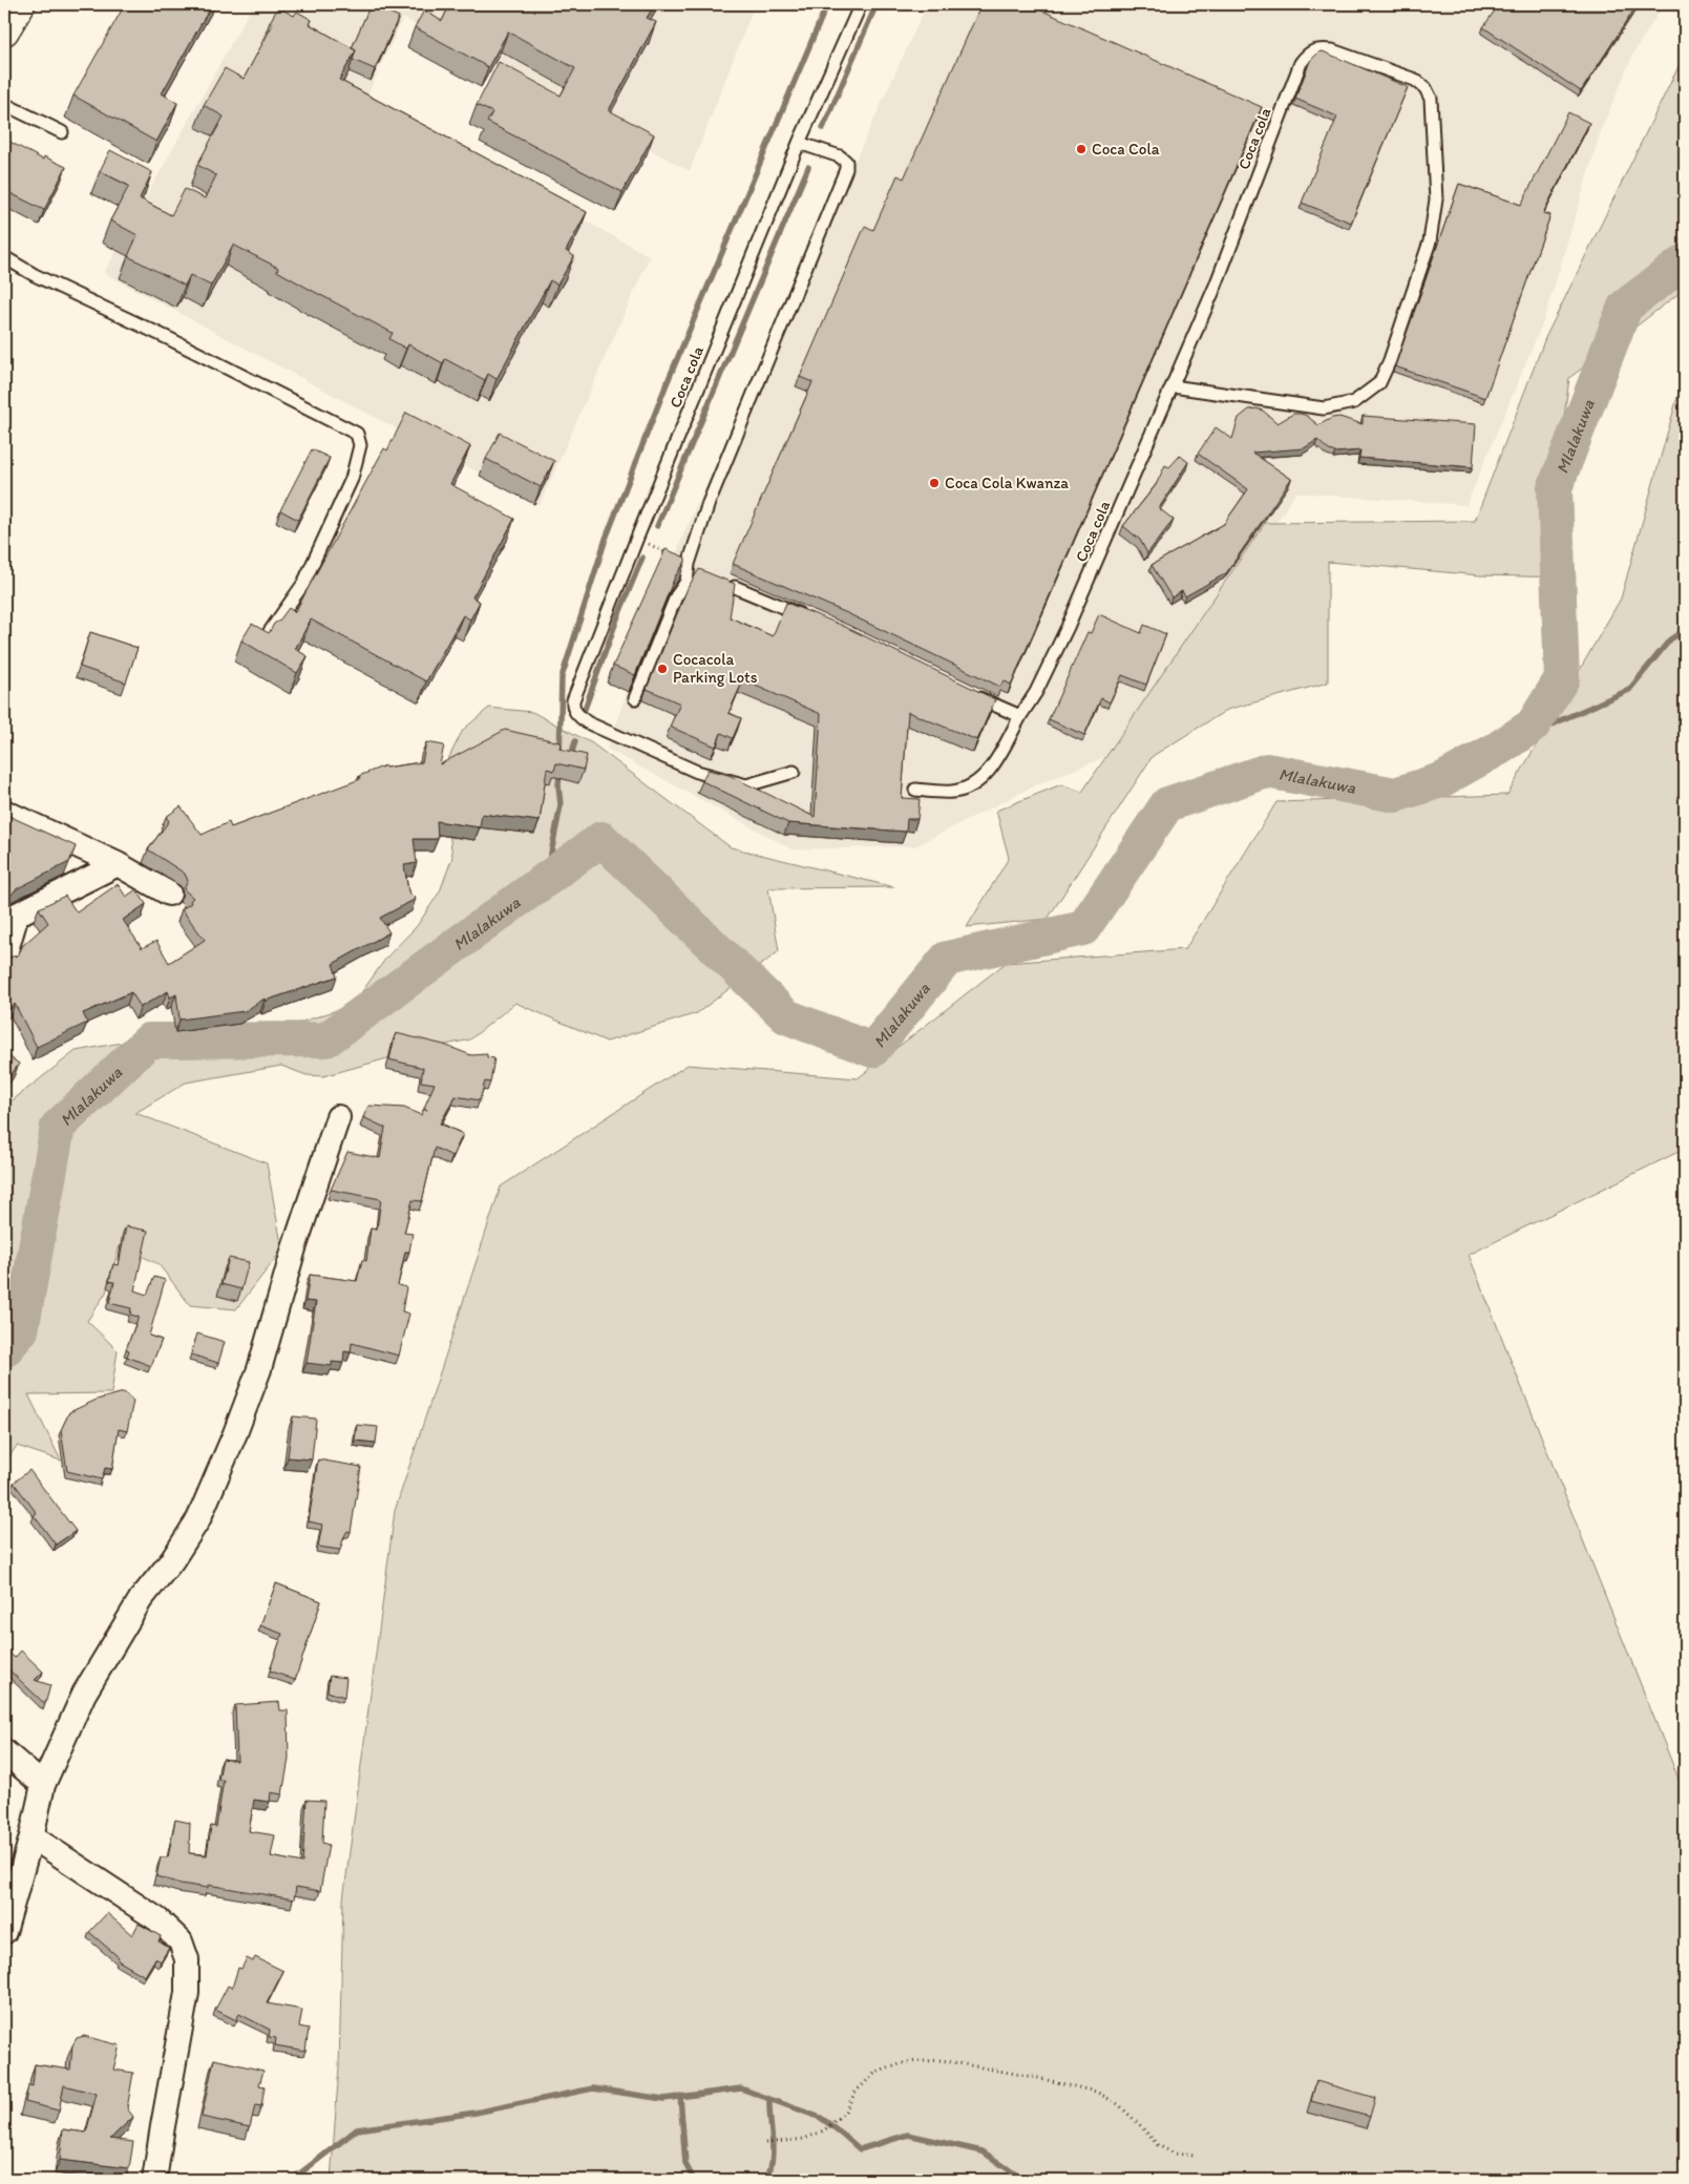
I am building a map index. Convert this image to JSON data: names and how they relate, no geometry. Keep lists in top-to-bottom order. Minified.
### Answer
{"streets":{"lane":["Coca cola"]},"water":["Mlalakuwa"],"places":["Coca Cola","Coca Cola Kwanza","Cocacola Parking Lots"]}
